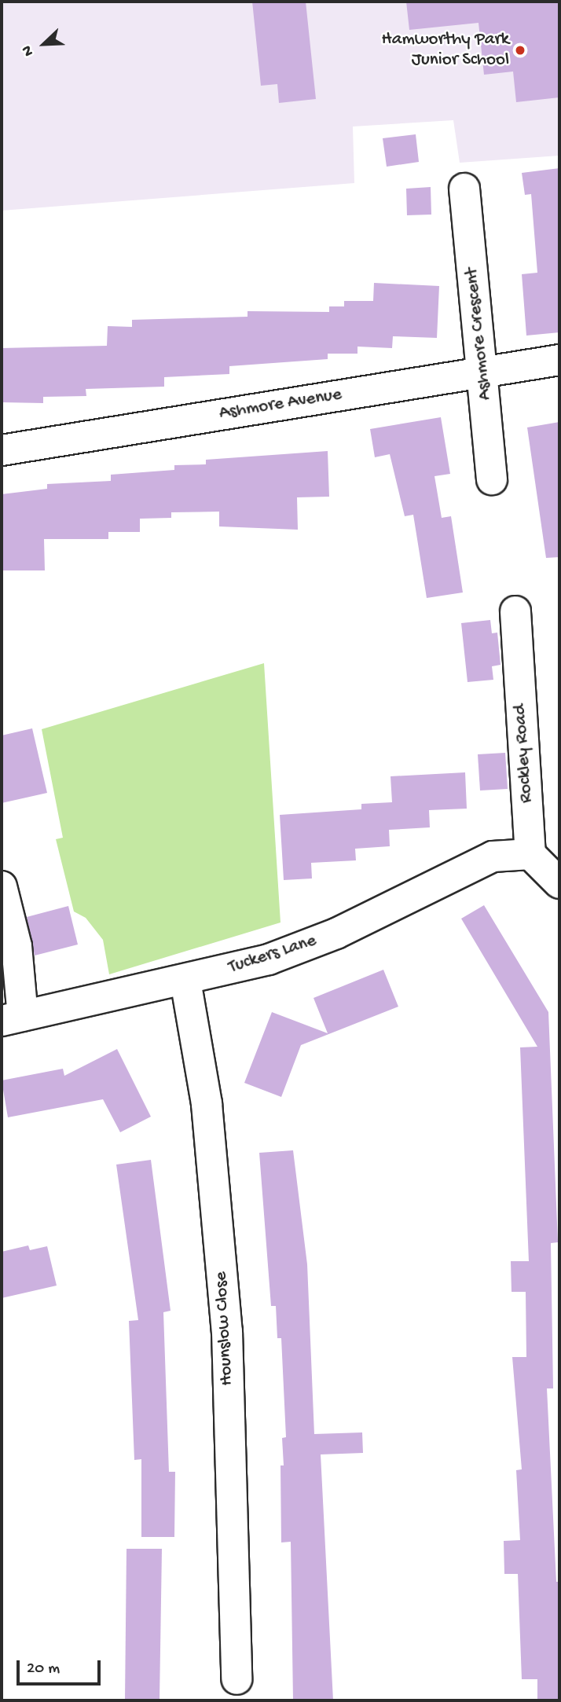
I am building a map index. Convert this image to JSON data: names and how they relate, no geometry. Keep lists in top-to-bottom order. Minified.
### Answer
{"streets":{"street":["Ashmore Crescent","Ashmore Avenue","Rockley Road","Tuckers Lane","Hounslow Close"]},"crossings":[["Ashmore Crescent","Ashmore Avenue"],["Rockley Road","Tuckers Lane"],["Tuckers Lane","Hounslow Close"]],"places":["Hamworthy Park Junior School"],"scale_bar":"20 m","north":"bottom left"}
